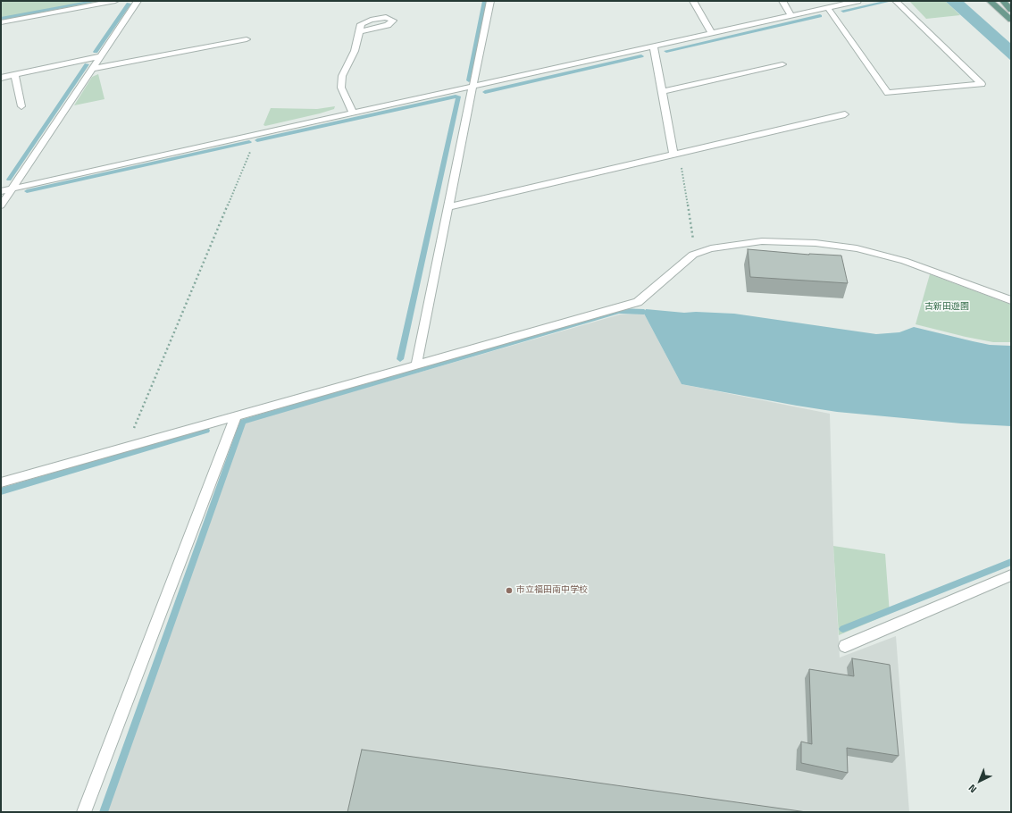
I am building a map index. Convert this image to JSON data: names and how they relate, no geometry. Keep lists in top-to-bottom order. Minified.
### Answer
{"parks":["古新田遊園"],"places":["市立福田南中学校"],"north":"bottom left"}
